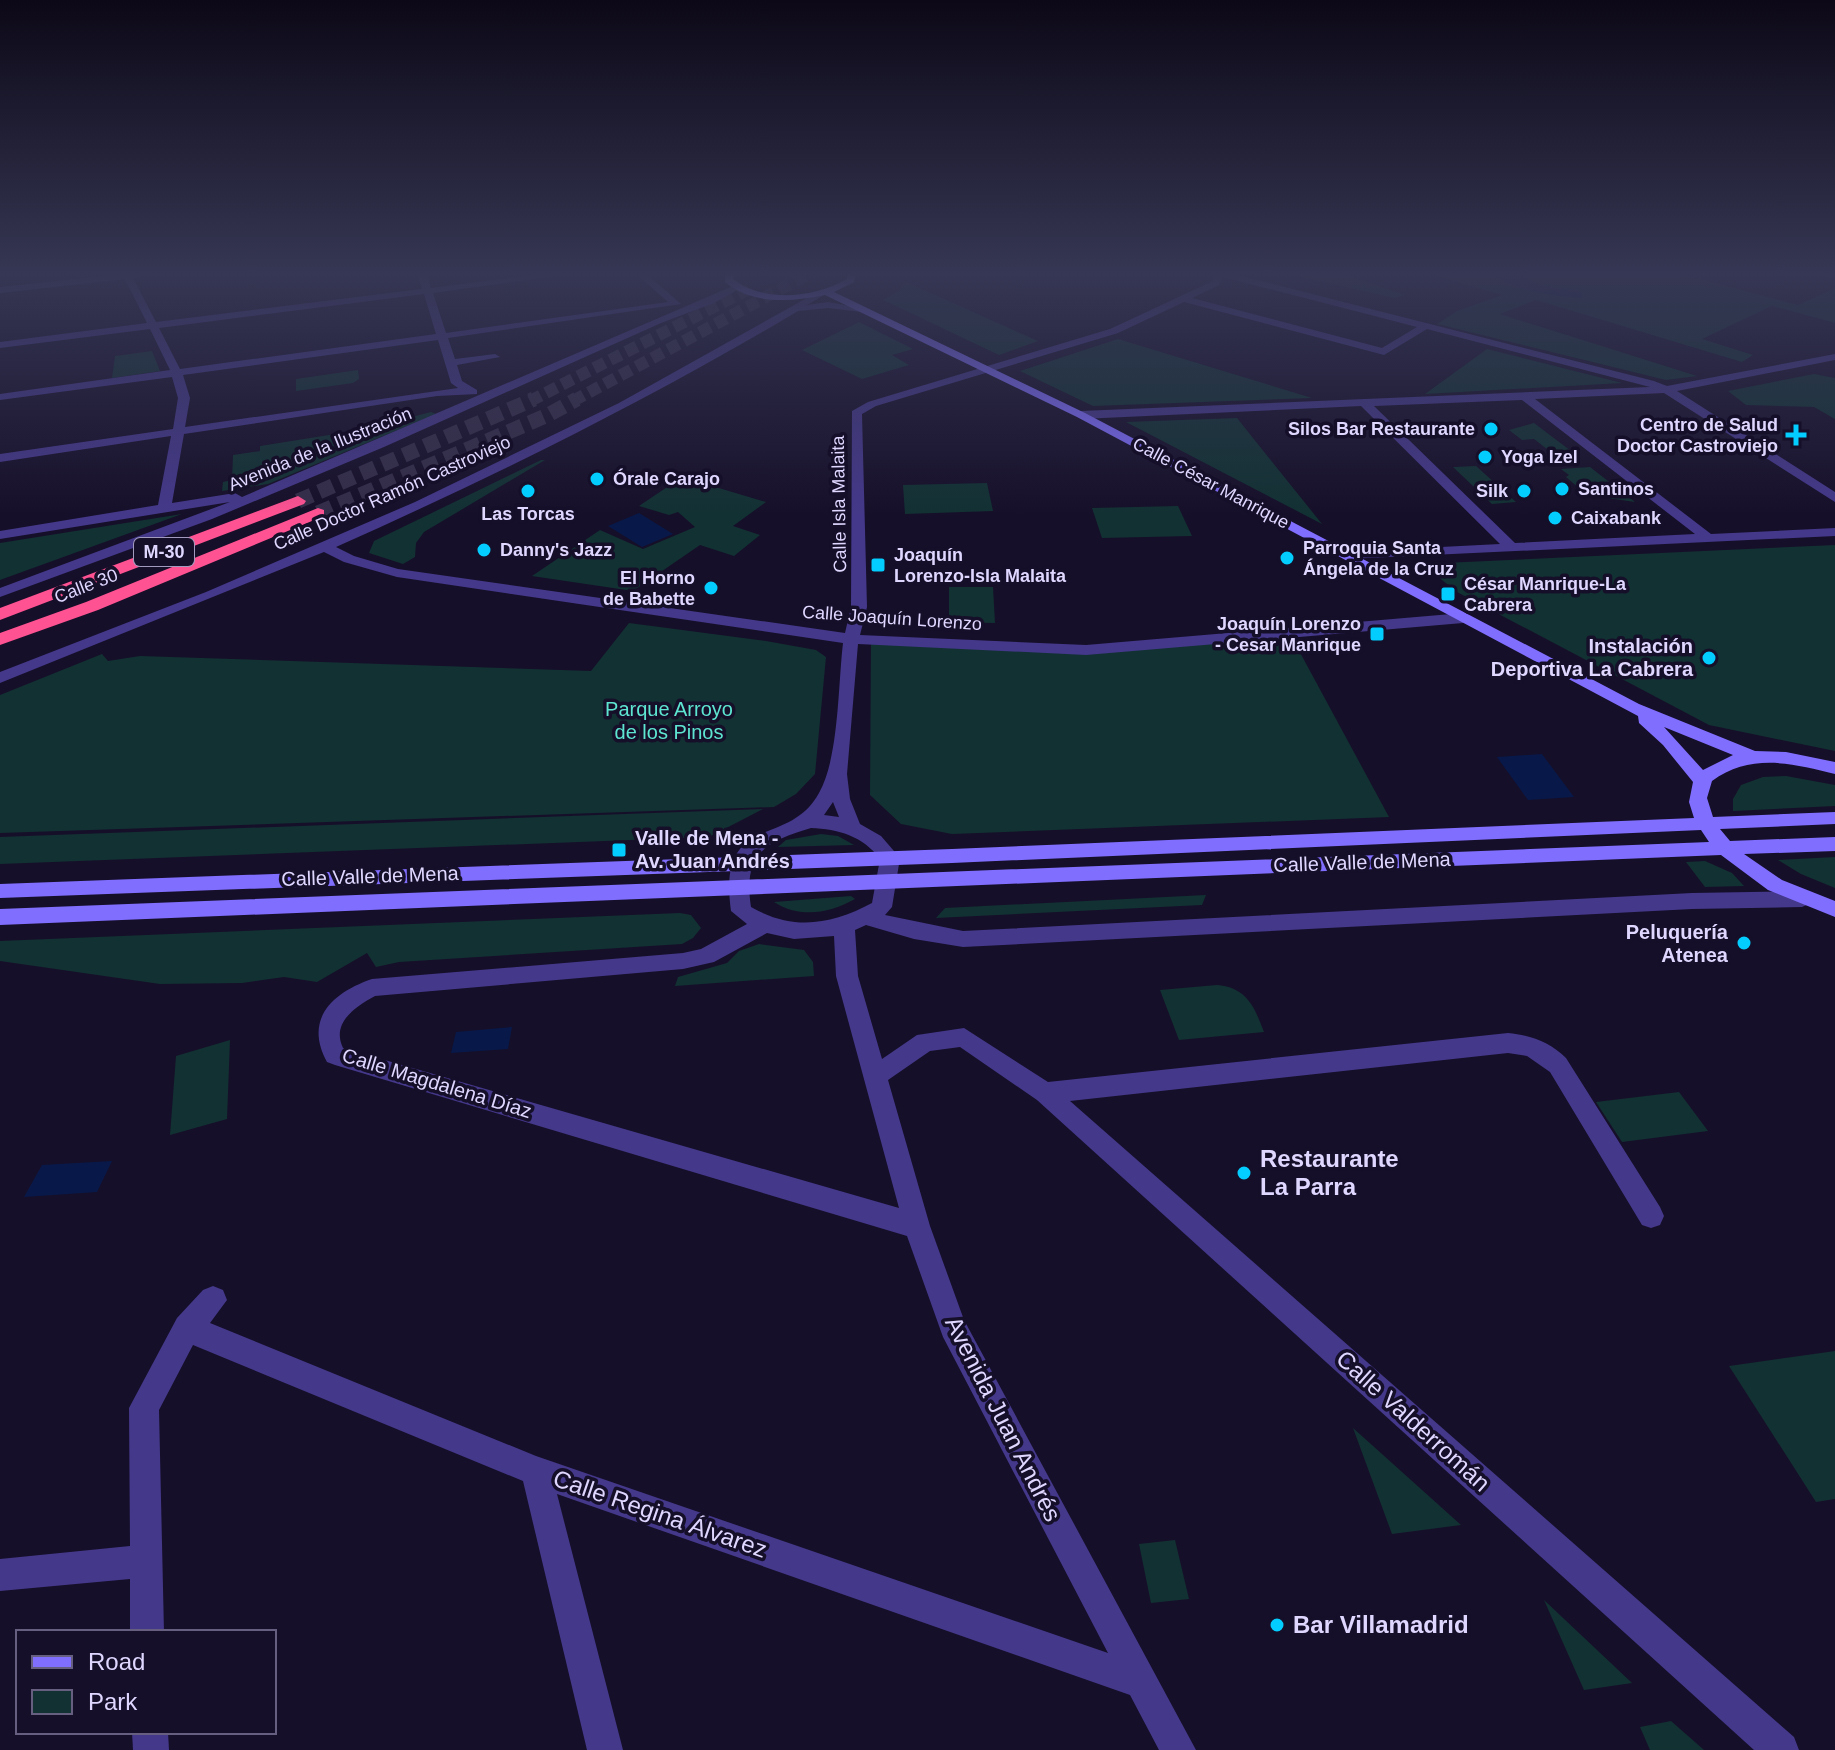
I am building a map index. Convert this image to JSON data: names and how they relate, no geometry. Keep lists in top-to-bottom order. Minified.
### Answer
{"streets":{"highway":["M-30","Calle 30"],"main road":["Calle César Manrique","Calle Valle de Mena"],"street":["Avenida de la Ilustración","Calle Doctor Ramón Castroviejo","Calle Isla Malaita","Calle Joaquín Lorenzo","Calle Magdalena Díaz","Avenida Juan Andrés","Calle Valderromán","Calle Regina Álvarez"]},"crossings":[["Calle César Manrique","Calle Isla Malaita"],["Calle César Manrique","Calle Joaquín Lorenzo"],["Calle Doctor Ramón Castroviejo","Calle Joaquín Lorenzo"],["Calle Isla Malaita","Calle Joaquín Lorenzo"],["Calle Magdalena Díaz","Avenida Juan Andrés"],["Avenida Juan Andrés","Calle Valderromán"],["Avenida Juan Andrés","Calle Regina Álvarez"]],"parks":["Parque Arroyo de los Pinos"],"places":{"other":["Silos Bar Restaurante","Yoga Izel","Órale Carajo","Santinos","Las Torcas","Silk","Caixabank","Danny's Jazz","Parroquia Santa Ángela de la Cruz","El Horno de Babette","Instalación Deportiva La Cabrera","Peluquería Atenea","Restaurante La Parra","Bar Villamadrid"],"health":["Centro de Salud Doctor Castroviejo"],"transit":["Joaquín Lorenzo-Isla Malaita","César Manrique-La Cabrera","Joaquín Lorenzo - Cesar Manrique","Valle de Mena - Av. Juan Andrés"]},"legend":["Road","Park"]}
